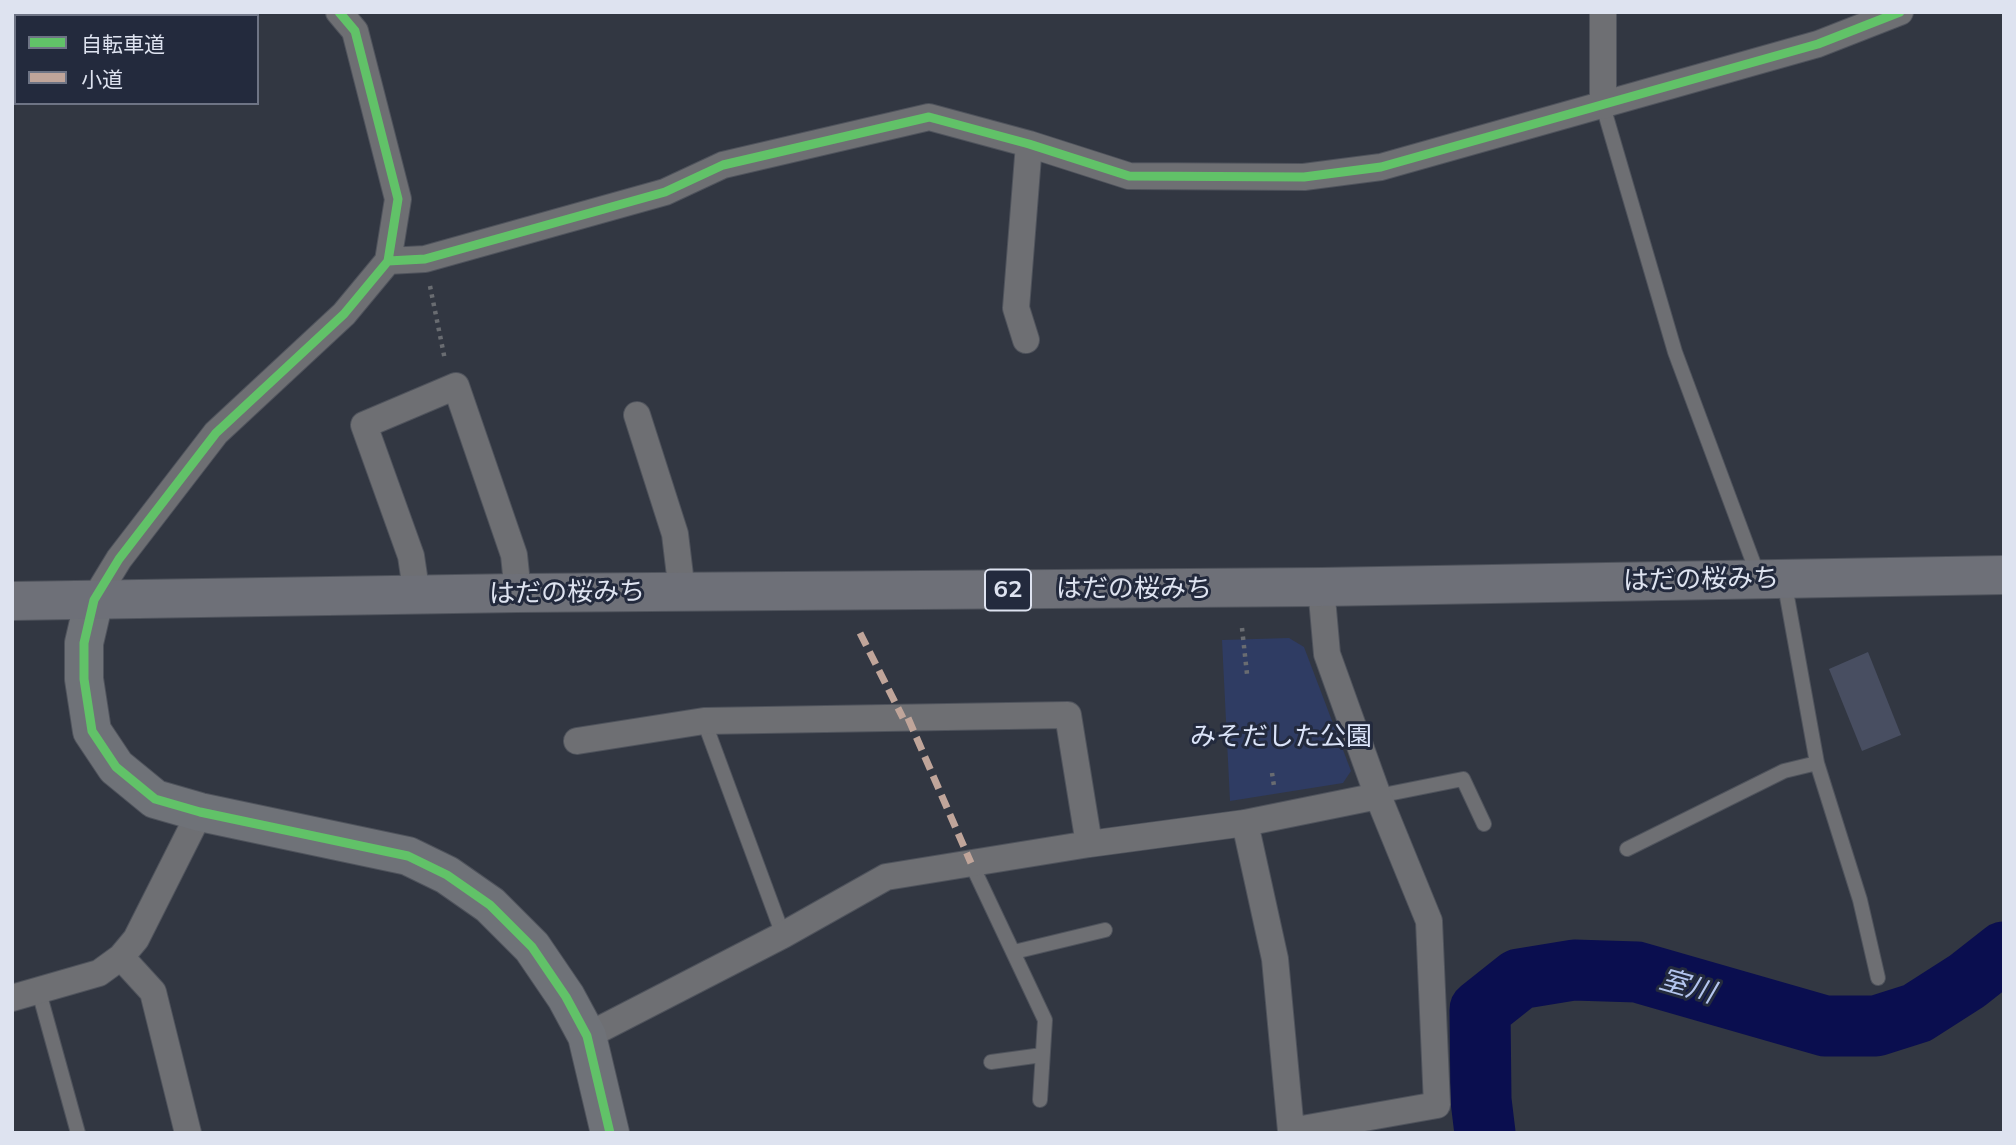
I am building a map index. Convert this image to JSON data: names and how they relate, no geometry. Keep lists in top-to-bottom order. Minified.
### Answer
{"streets":{"main road":["はだの桜みち","62"]},"water":["室川"],"parks":["みそだした公園"],"legend":["自転車道","小道"]}
